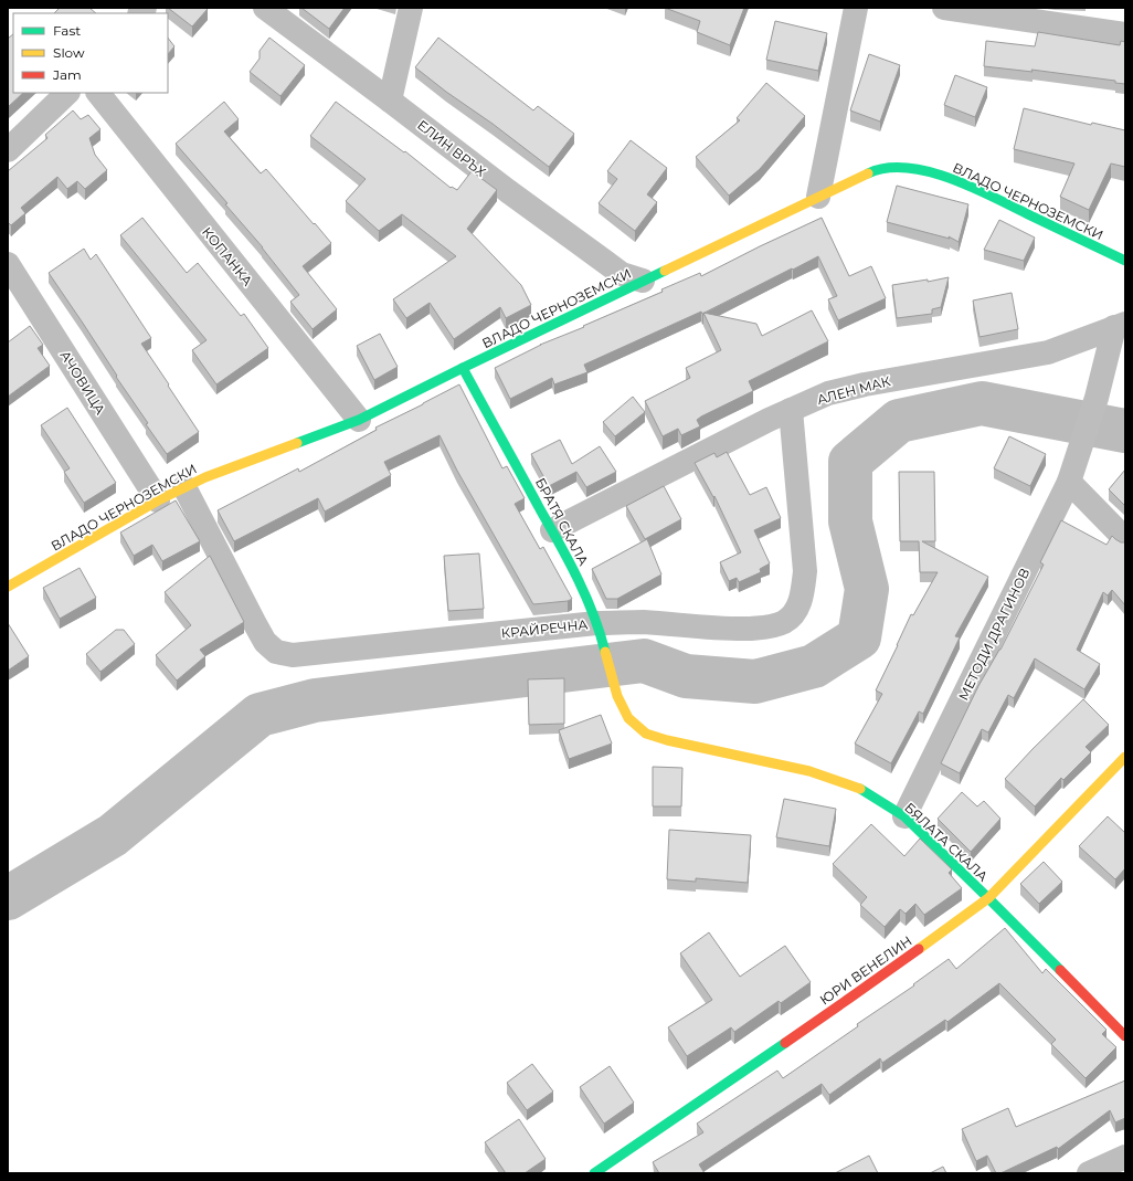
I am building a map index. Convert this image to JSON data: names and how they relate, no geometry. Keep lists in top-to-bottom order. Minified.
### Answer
{"streets":{"street":["ЕЛИН ВРЪХ","ВЛАДО ЧЕРНОЗЕМСКИ","КОПАНКА","АЧОВИЦА","АЛЕН МАК","БРАТЯ СКАЛА","КРАЙРЕЧНА","МЕТОДИ ДРАГИНОВ","БЯЛАТА СКАЛА","ЮРИ ВЕНЕЛИН"]},"crossings":[["ЕЛИН ВРЪХ","ВЛАДО ЧЕРНОЗЕМСКИ"],["ВЛАДО ЧЕРНОЗЕМСКИ","КОПАНКА"],["ВЛАДО ЧЕРНОЗЕМСКИ","АЧОВИЦА"],["ВЛАДО ЧЕРНОЗЕМСКИ","БРАТЯ СКАЛА"],["ВЛАДО ЧЕРНОЗЕМСКИ","КРАЙРЕЧНА"],["АЛЕН МАК","БРАТЯ СКАЛА"],["АЛЕН МАК","КРАЙРЕЧНА"],["АЛЕН МАК","МЕТОДИ ДРАГИНОВ"],["БРАТЯ СКАЛА","КРАЙРЕЧНА"],["БРАТЯ СКАЛА","БЯЛАТА СКАЛА"],["МЕТОДИ ДРАГИНОВ","БЯЛАТА СКАЛА"],["БЯЛАТА СКАЛА","ЮРИ ВЕНЕЛИН"]],"legend":["Fast","Slow","Jam"]}
